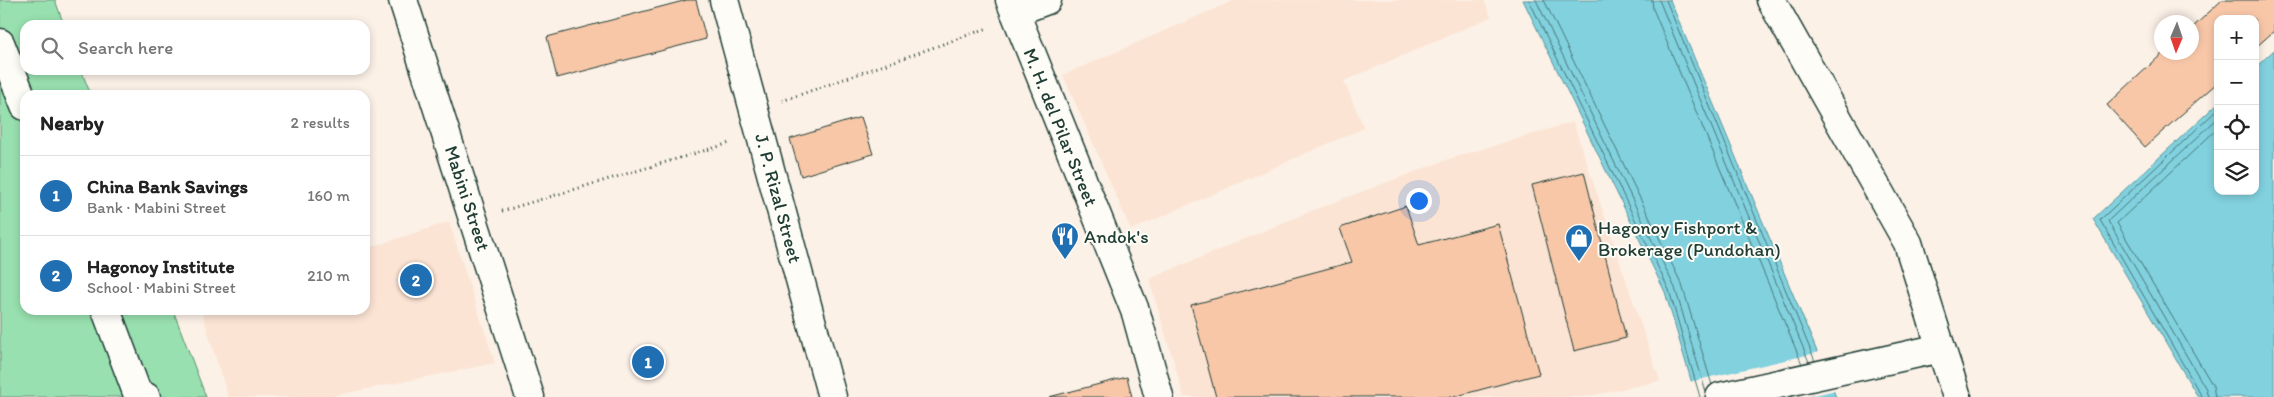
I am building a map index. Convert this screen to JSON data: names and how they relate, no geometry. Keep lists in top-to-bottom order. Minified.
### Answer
{"streets":{"street":["M. H. del Pilar Street","Mabini Street","J. P. Rizal Street"]},"places":{"restaurant":["Andok's"],"shop":["Hagonoy Fishport & Brokerage (Pundohan)"]},"north":"bottom","page":{"map_buttons":["+","−"],"search":"Search here","heading":["Nearby","2 results"],"list":[{"mark":"1","name":"China Bank Savings","note":"Bank · Mabini Street","value":"160 m"},{"mark":"2","name":"Hagonoy Institute","note":"School · Mabini Street","value":"210 m"}],"pins":["2","1"]}}
